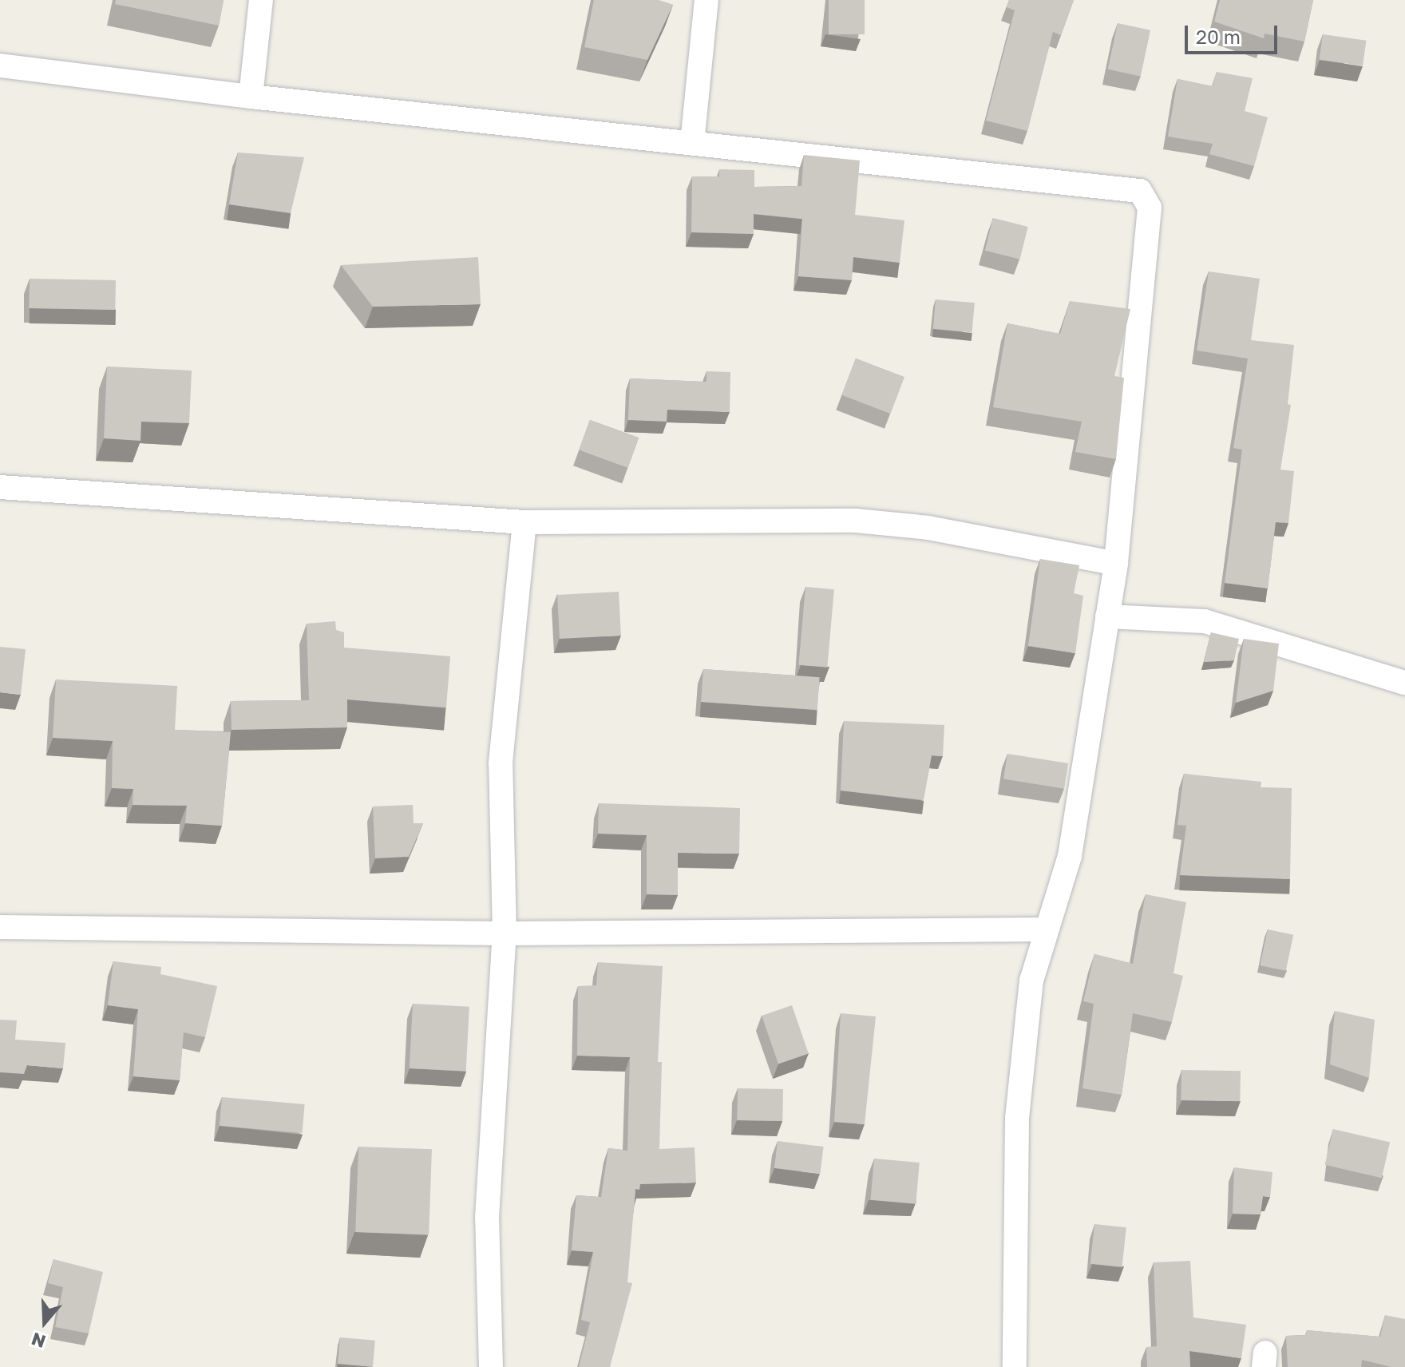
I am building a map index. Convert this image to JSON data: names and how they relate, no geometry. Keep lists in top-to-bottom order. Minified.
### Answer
{"scale_bar":"20 m","north":"bottom"}
